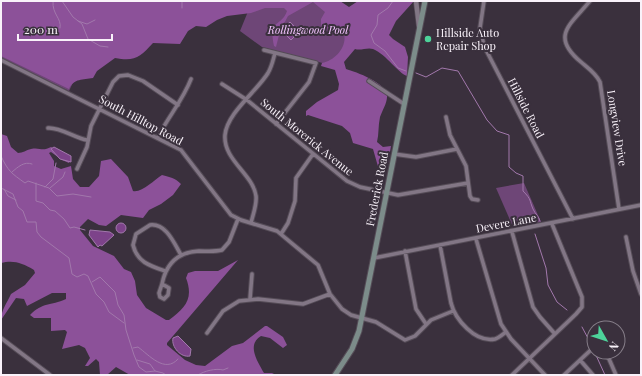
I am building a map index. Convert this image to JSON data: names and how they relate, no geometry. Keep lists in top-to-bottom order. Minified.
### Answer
{"streets":{"main road":["Frederick Road"],"street":["Hillside Road","South Hilltop Road","Longview Drive","South Morerick Avenue","Devere Lane"]},"crossings":[["Hillside Road","Devere Lane"],["South Hilltop Road","Frederick Road"],["Longview Drive","Devere Lane"],["South Morerick Avenue","Frederick Road"],["Frederick Road","Devere Lane"]],"parks":["Rollingwood Pool"],"places":["Hillside Auto Repair Shop"],"scale_bar":"200 m","north":"bottom right"}
